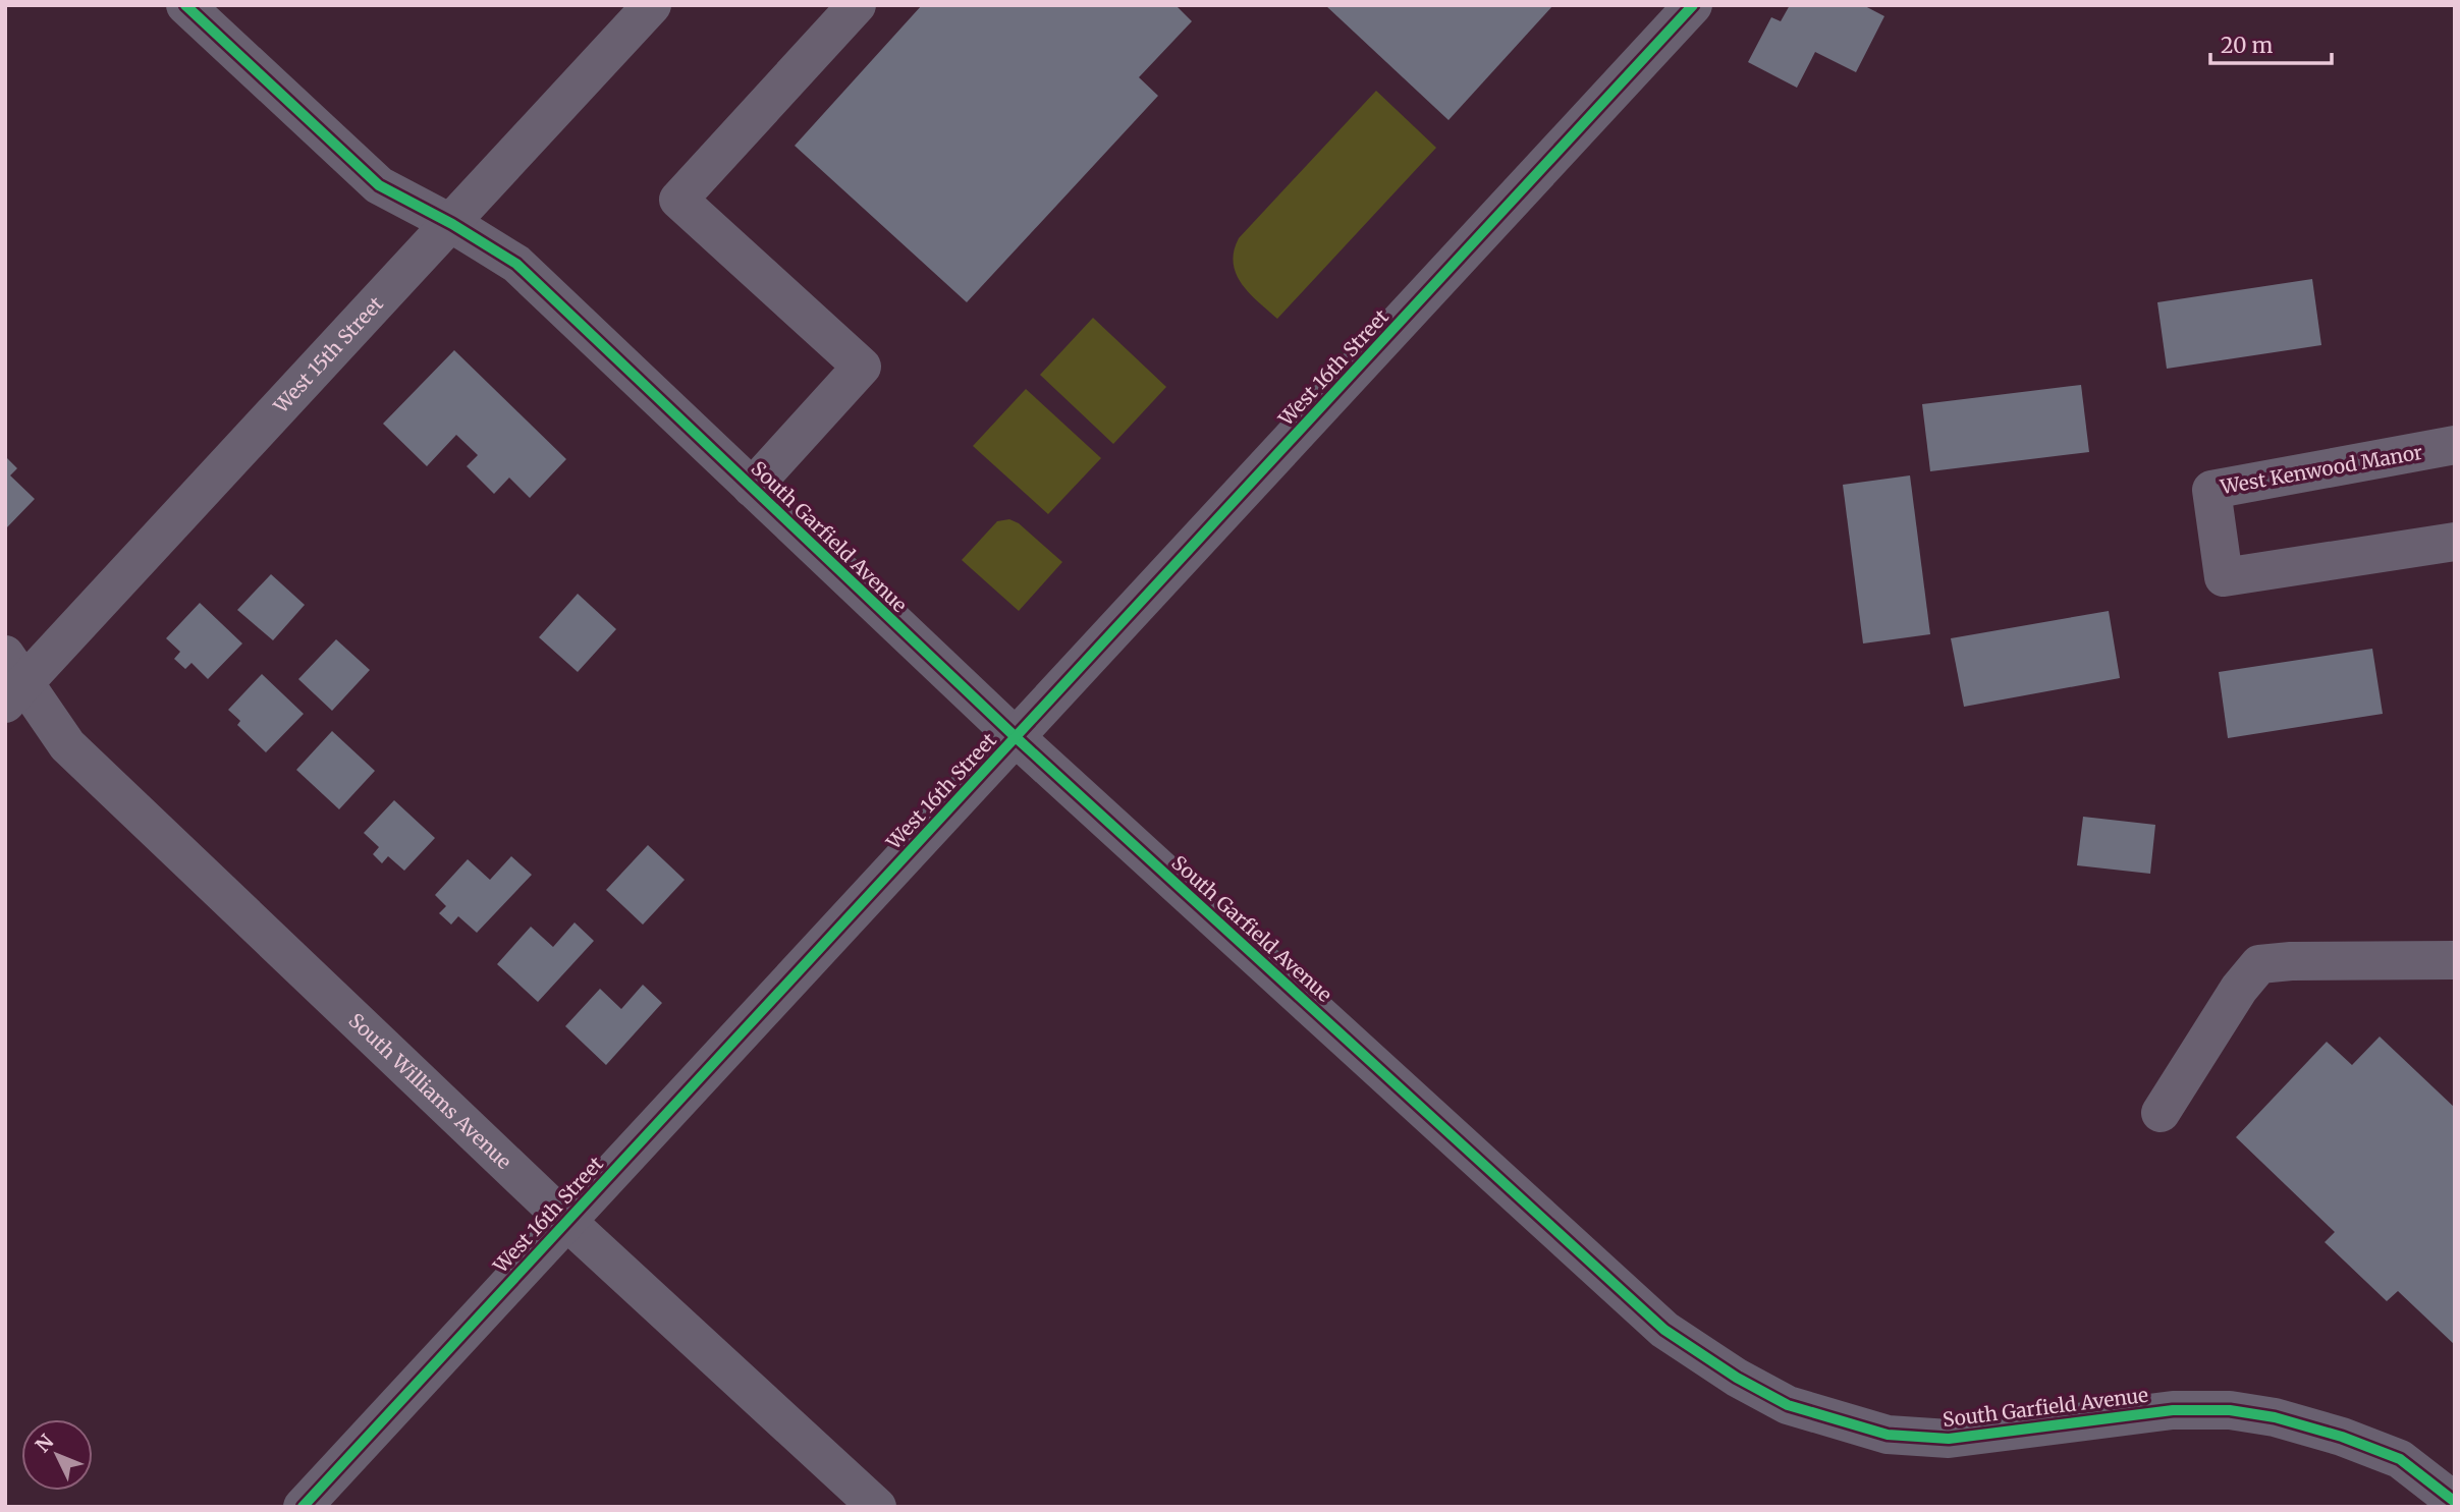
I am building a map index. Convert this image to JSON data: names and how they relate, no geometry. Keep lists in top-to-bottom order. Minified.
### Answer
{"streets":{"street":["West 15th Street","West 16th Street","West Kenwood Manor","South Garfield Avenue","South Williams Avenue"]},"crossings":[["West 15th Street","South Garfield Avenue"],["West 15th Street","South Williams Avenue"],["West 16th Street","South Garfield Avenue"],["West 16th Street","South Williams Avenue"]],"scale_bar":"20 m","north":"top left"}
